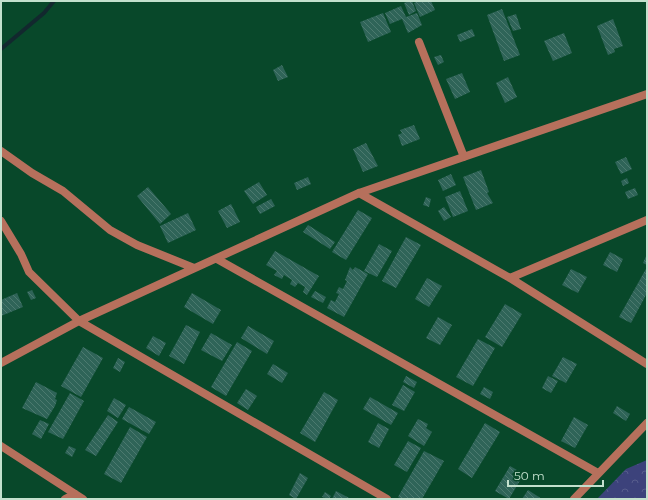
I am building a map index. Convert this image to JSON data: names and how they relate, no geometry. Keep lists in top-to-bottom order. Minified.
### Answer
{"scale_bar":"50 m"}
